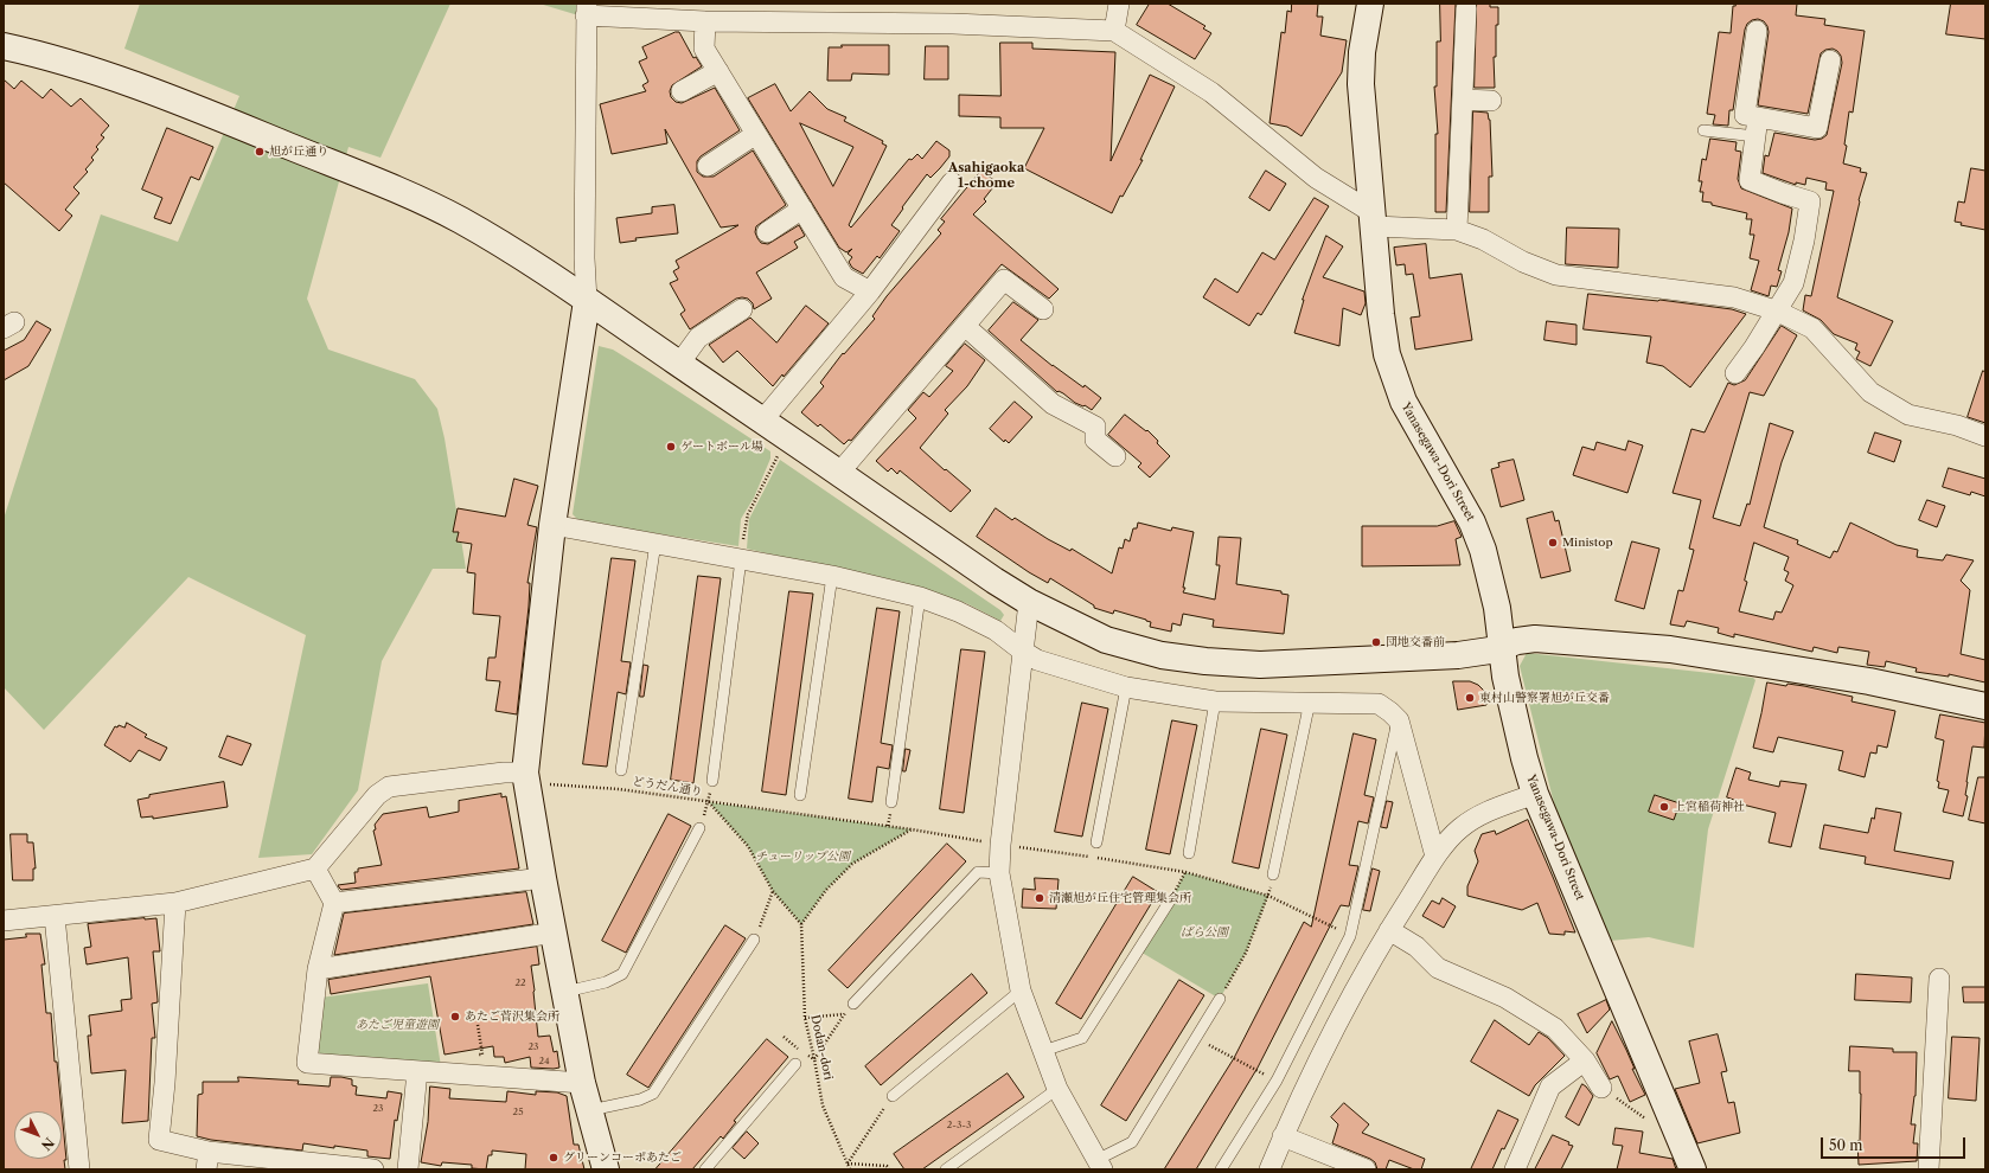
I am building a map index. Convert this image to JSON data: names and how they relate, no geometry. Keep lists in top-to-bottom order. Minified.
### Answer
{"streets":{"street":["Yanasegawa-Dori Street"],"path":["どうだん通り","Dodan-dori"]},"crossings":[["どうだん通り","Dodan-dori"]],"districts":["Asahigaoka 1-chome"],"parks":["チューリップ公園","ばら公園","あたご児童遊園"],"places":["旭が丘通り","ゲートボール場","Ministop","団地交番前","東村山警察署旭が丘交番","上宮稲荷神社","清瀬旭が丘住宅管理集会所","あたご菅沢集会所","グリーンコーポあたご"],"house_numbers":["22","23","24","23","25","2-3-3"],"scale_bar":"50 m","north":"bottom right"}
